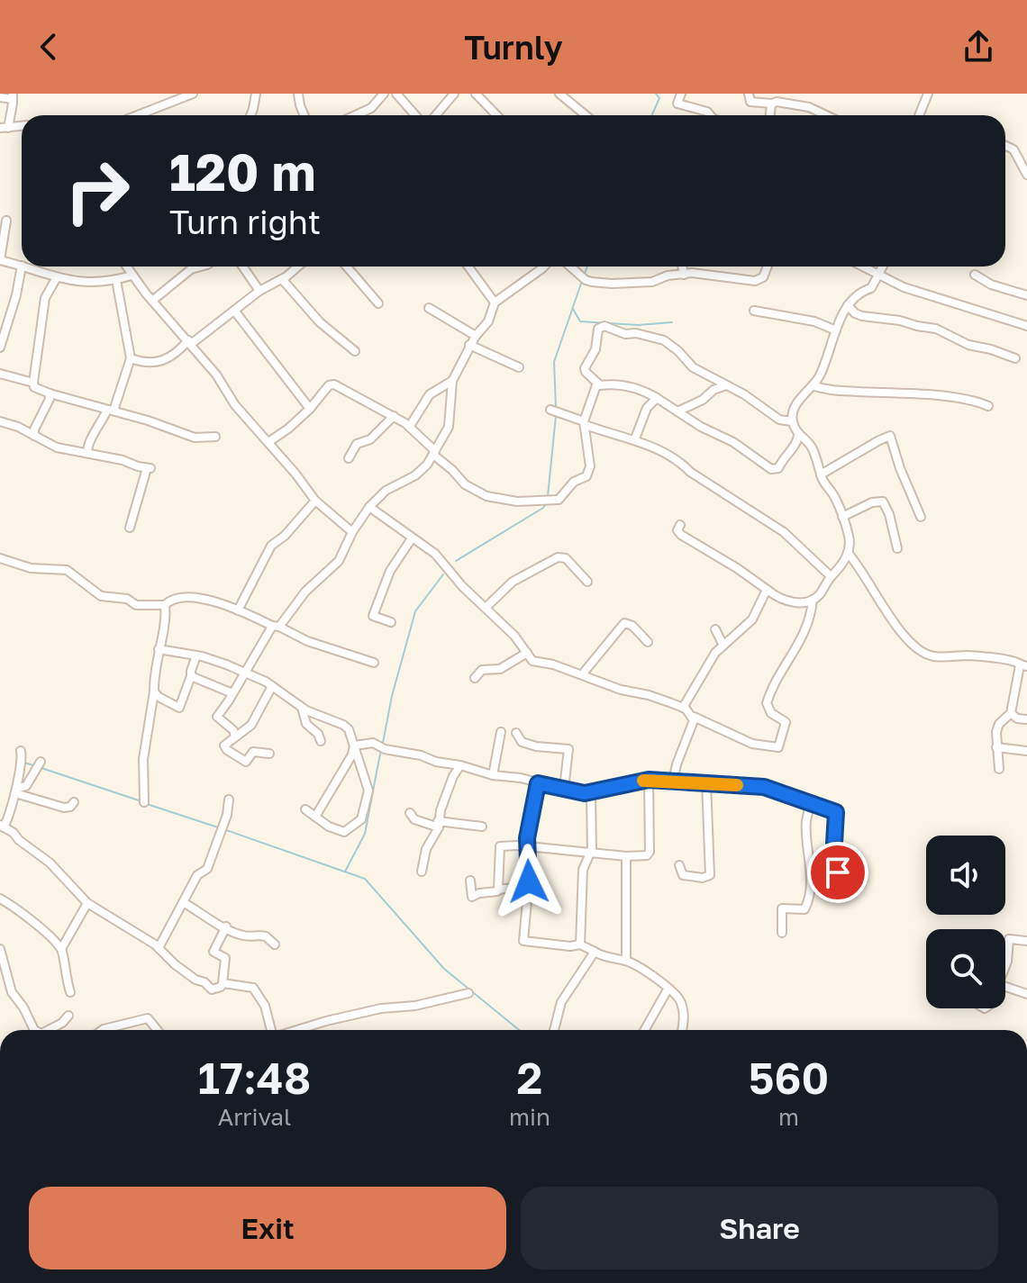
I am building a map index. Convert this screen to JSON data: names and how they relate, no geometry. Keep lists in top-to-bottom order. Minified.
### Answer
{"page":{"header":"Turnly","turn":["120 m","Turn right"],"eta":["17:48","Arrival","2","min","560","m"],"buttons":["Exit","Share"]}}
